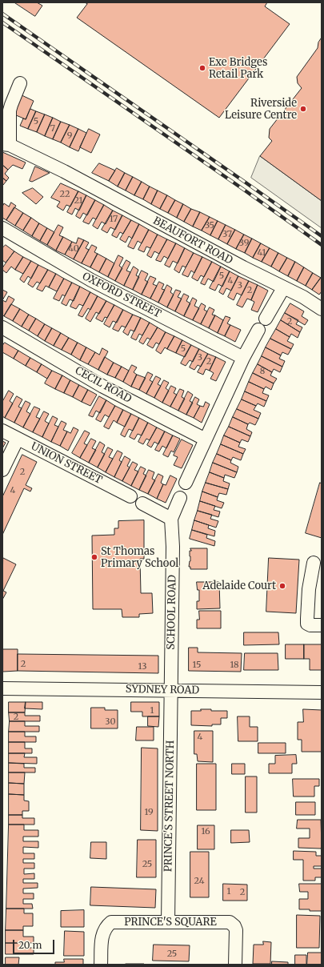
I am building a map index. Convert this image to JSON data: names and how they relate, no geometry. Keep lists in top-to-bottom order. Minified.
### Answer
{"streets":{"street":["BEAUFORT ROAD","OXFORD STREET","CECIL ROAD","UNION STREET","SCHOOL ROAD","SYDNEY ROAD","PRINCE'S STREET NORTH","PRINCE'S SQUARE"]},"crossings":[["SCHOOL ROAD","SYDNEY ROAD"],["SCHOOL ROAD","PRINCE'S STREET NORTH"],["SYDNEY ROAD","PRINCE'S STREET NORTH"],["PRINCE'S STREET NORTH","PRINCE'S SQUARE"]],"places":["Exe Bridges Retail Park","Riverside Leisure Centre","St Thomas Primary School","Adelaide Court"],"house_numbers":["5","7","9","22","21","17","35","37","39","40","41","5","4","3","2","2","5","3","2","8","2","4","2","15","18","13","1","2","30","4","19","16","25","24","1","2","25"],"scale_bar":"20 m"}
